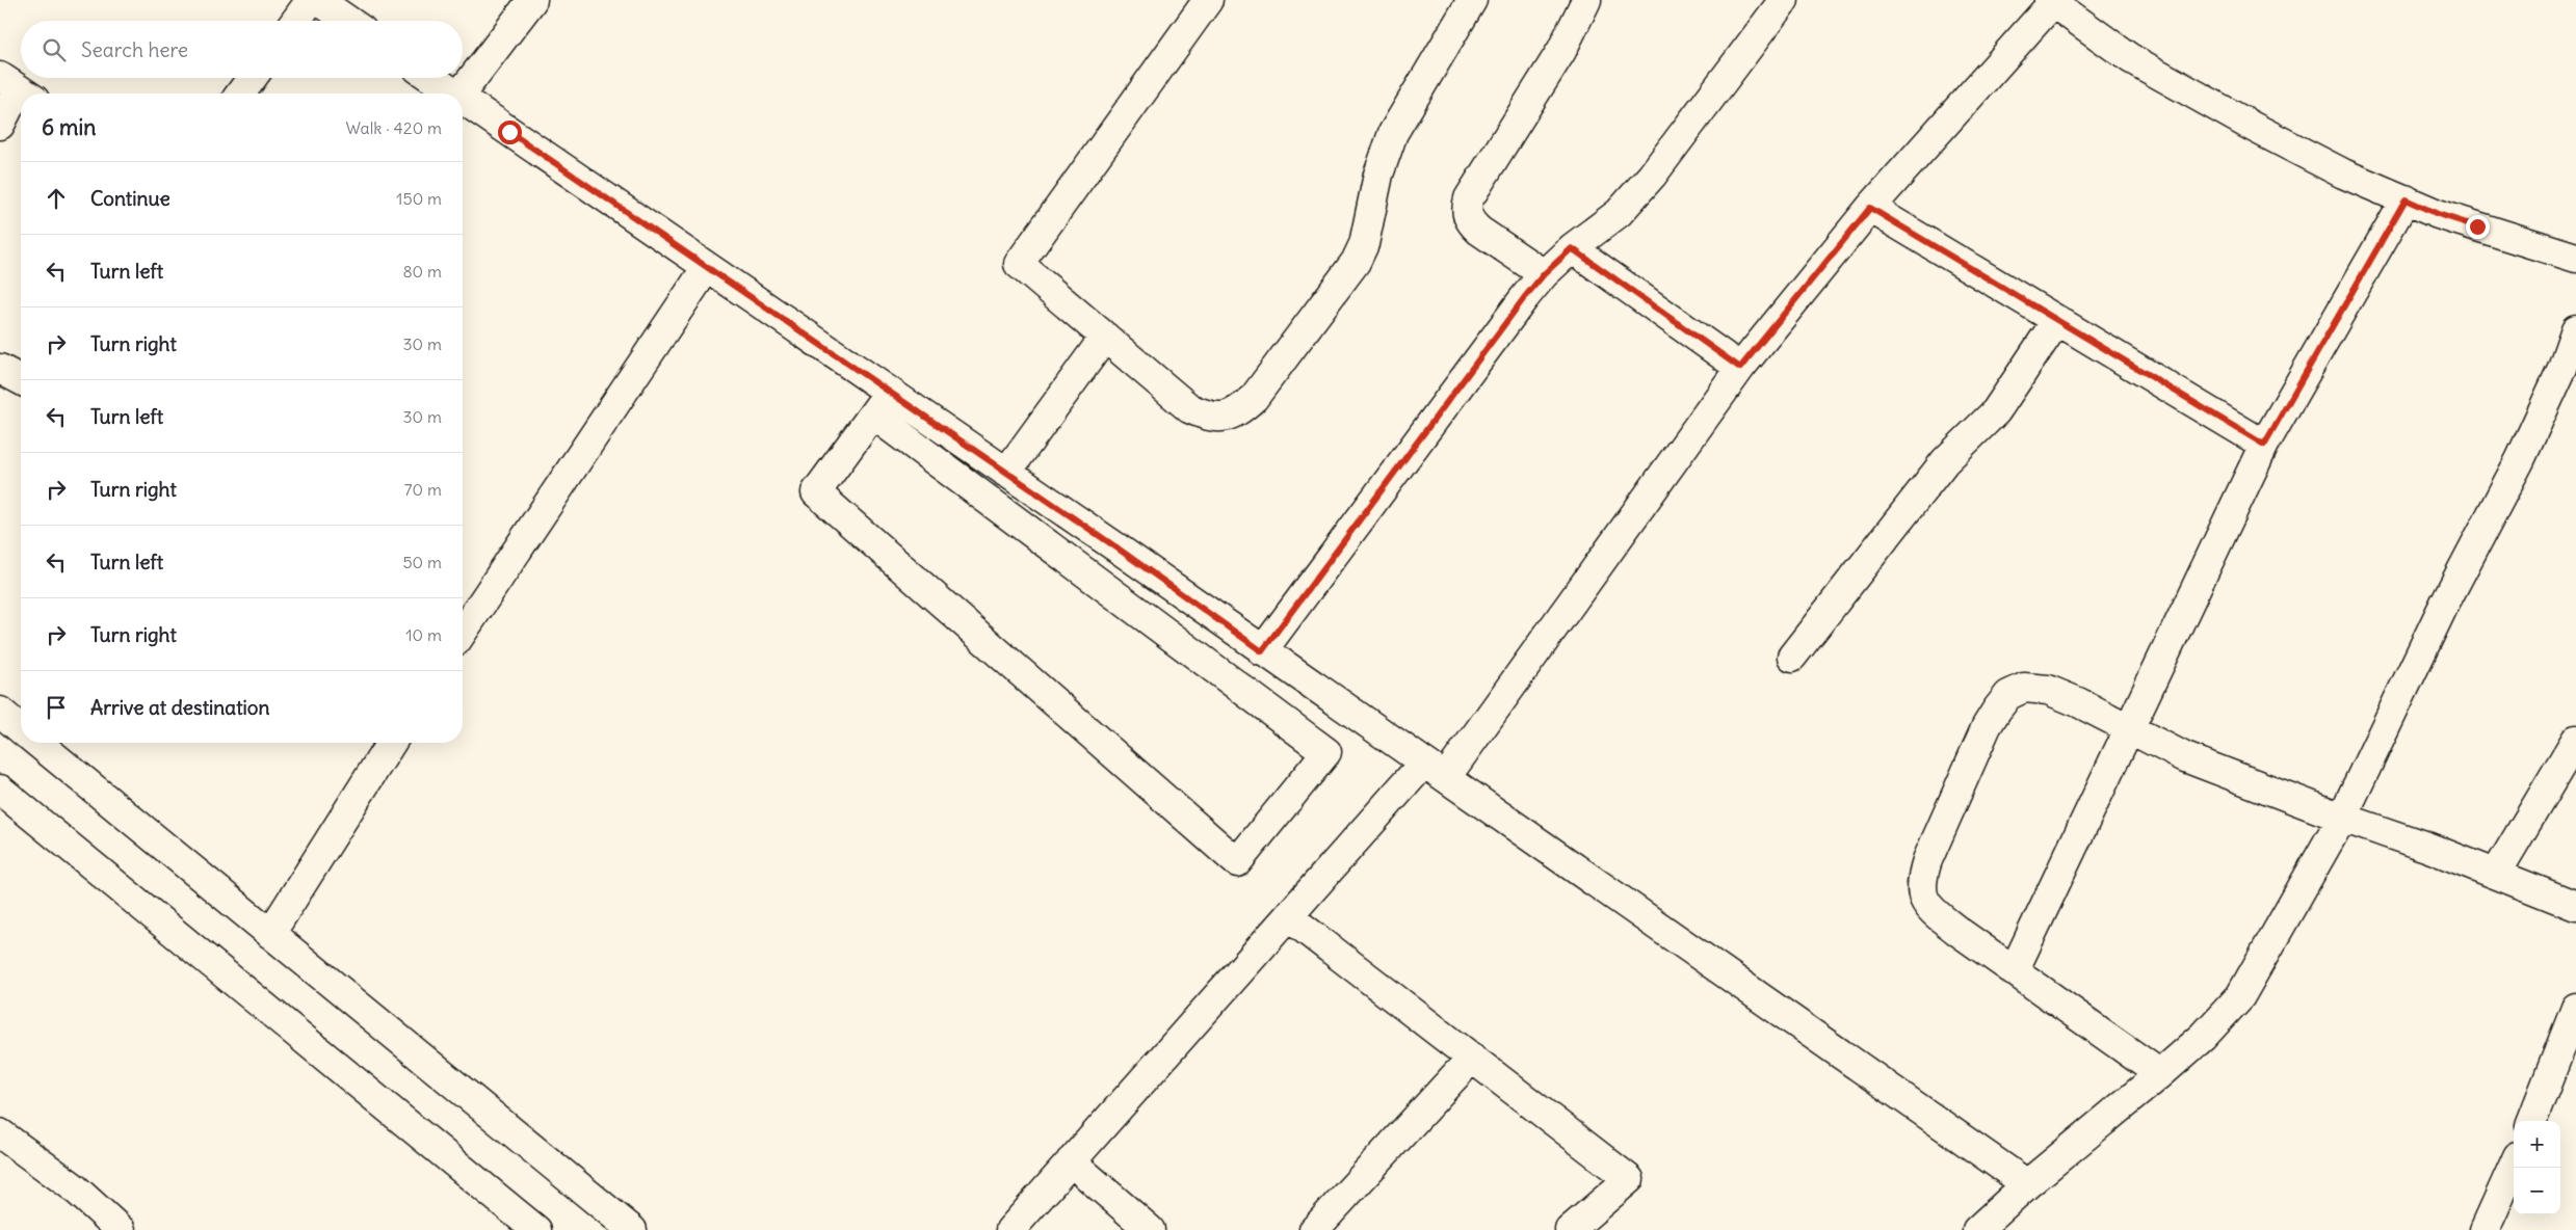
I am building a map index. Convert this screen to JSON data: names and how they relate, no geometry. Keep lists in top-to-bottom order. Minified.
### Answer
{"page":{"search":"Search here","heading":["6 min","Walk · 420 m"],"list":[["Continue","150 m"],["Turn left","80 m"],["Turn right","30 m"],["Turn left","30 m"],["Turn right","70 m"],["Turn left","50 m"],["Turn right","10 m"],"Arrive at destination"],"map_buttons":["+","−"]}}
